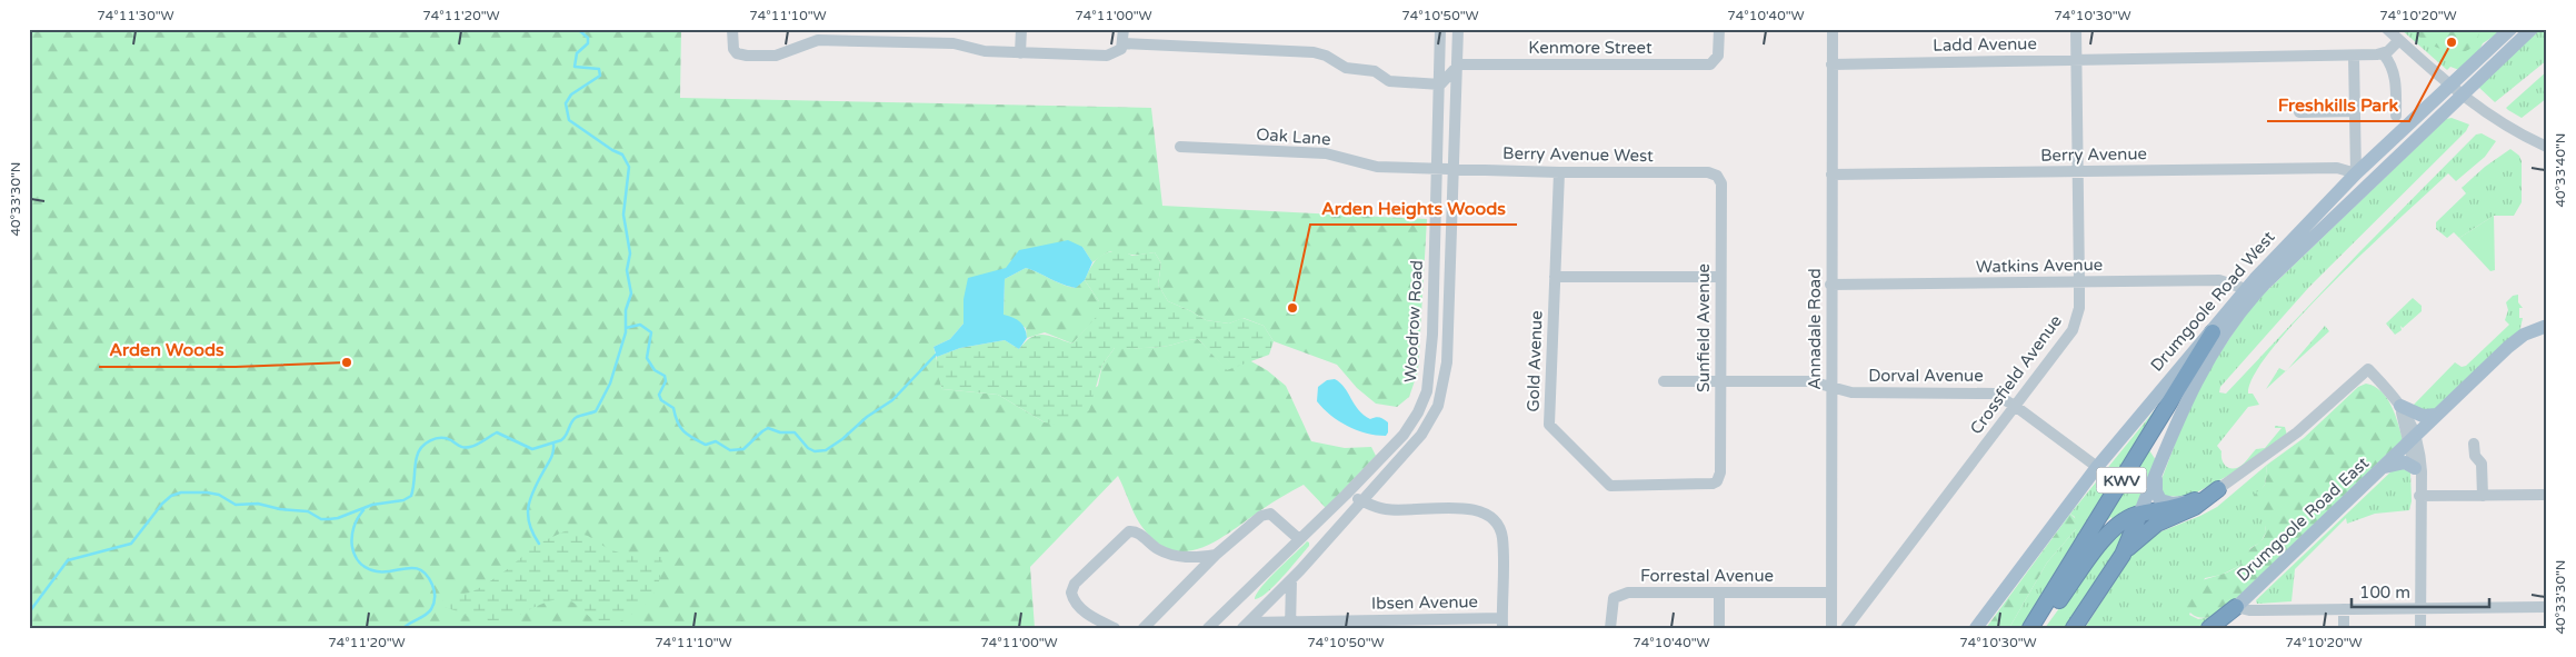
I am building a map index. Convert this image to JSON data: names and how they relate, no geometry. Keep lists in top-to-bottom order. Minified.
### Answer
{"streets":{"highway":["KWV"],"main road":["Drumgoole Road West","Drumgoole Road East"],"street":["Ladd Avenue","Kenmore Street","Oak Lane","Berry Avenue West","Berry Avenue","Watkins Avenue","Woodrow Road","Sunfield Avenue","Annadale Road","Gold Avenue","Crossfield Avenue","Dorval Avenue","Forrestal Avenue","Ibsen Avenue"]},"crossings":[["Ladd Avenue","Annadale Road"],["Ladd Avenue","Crossfield Avenue"],["Kenmore Street","Woodrow Road"],["Oak Lane","Berry Avenue West"],["Oak Lane","Woodrow Road"],["Berry Avenue West","Woodrow Road"],["Berry Avenue West","Sunfield Avenue"],["Berry Avenue West","Gold Avenue"],["Berry Avenue","Drumgoole Road West"],["Berry Avenue","Annadale Road"],["Berry Avenue","Crossfield Avenue"],["Watkins Avenue","Drumgoole Road West"],["Watkins Avenue","Annadale Road"],["Watkins Avenue","Crossfield Avenue"],["Drumgoole Road West","Dorval Avenue"],["Drumgoole Road West","KWV"],["Woodrow Road","Ibsen Avenue"],["Sunfield Avenue","Gold Avenue"],["Sunfield Avenue","Dorval Avenue"],["Annadale Road","Dorval Avenue"],["Annadale Road","Forrestal Avenue"],["Crossfield Avenue","Dorval Avenue"]],"places":["Freshkills Park","Arden Heights Woods","Arden Woods"],"scale_bar":"100 m","coordinates":["74°11'30\"W","74°11'20\"W","74°11'10\"W","74°11'00\"W","74°10'50\"W","74°10'40\"W","74°10'30\"W","74°10'20\"W","40°33'40\"N","40°33'30\"N"]}
